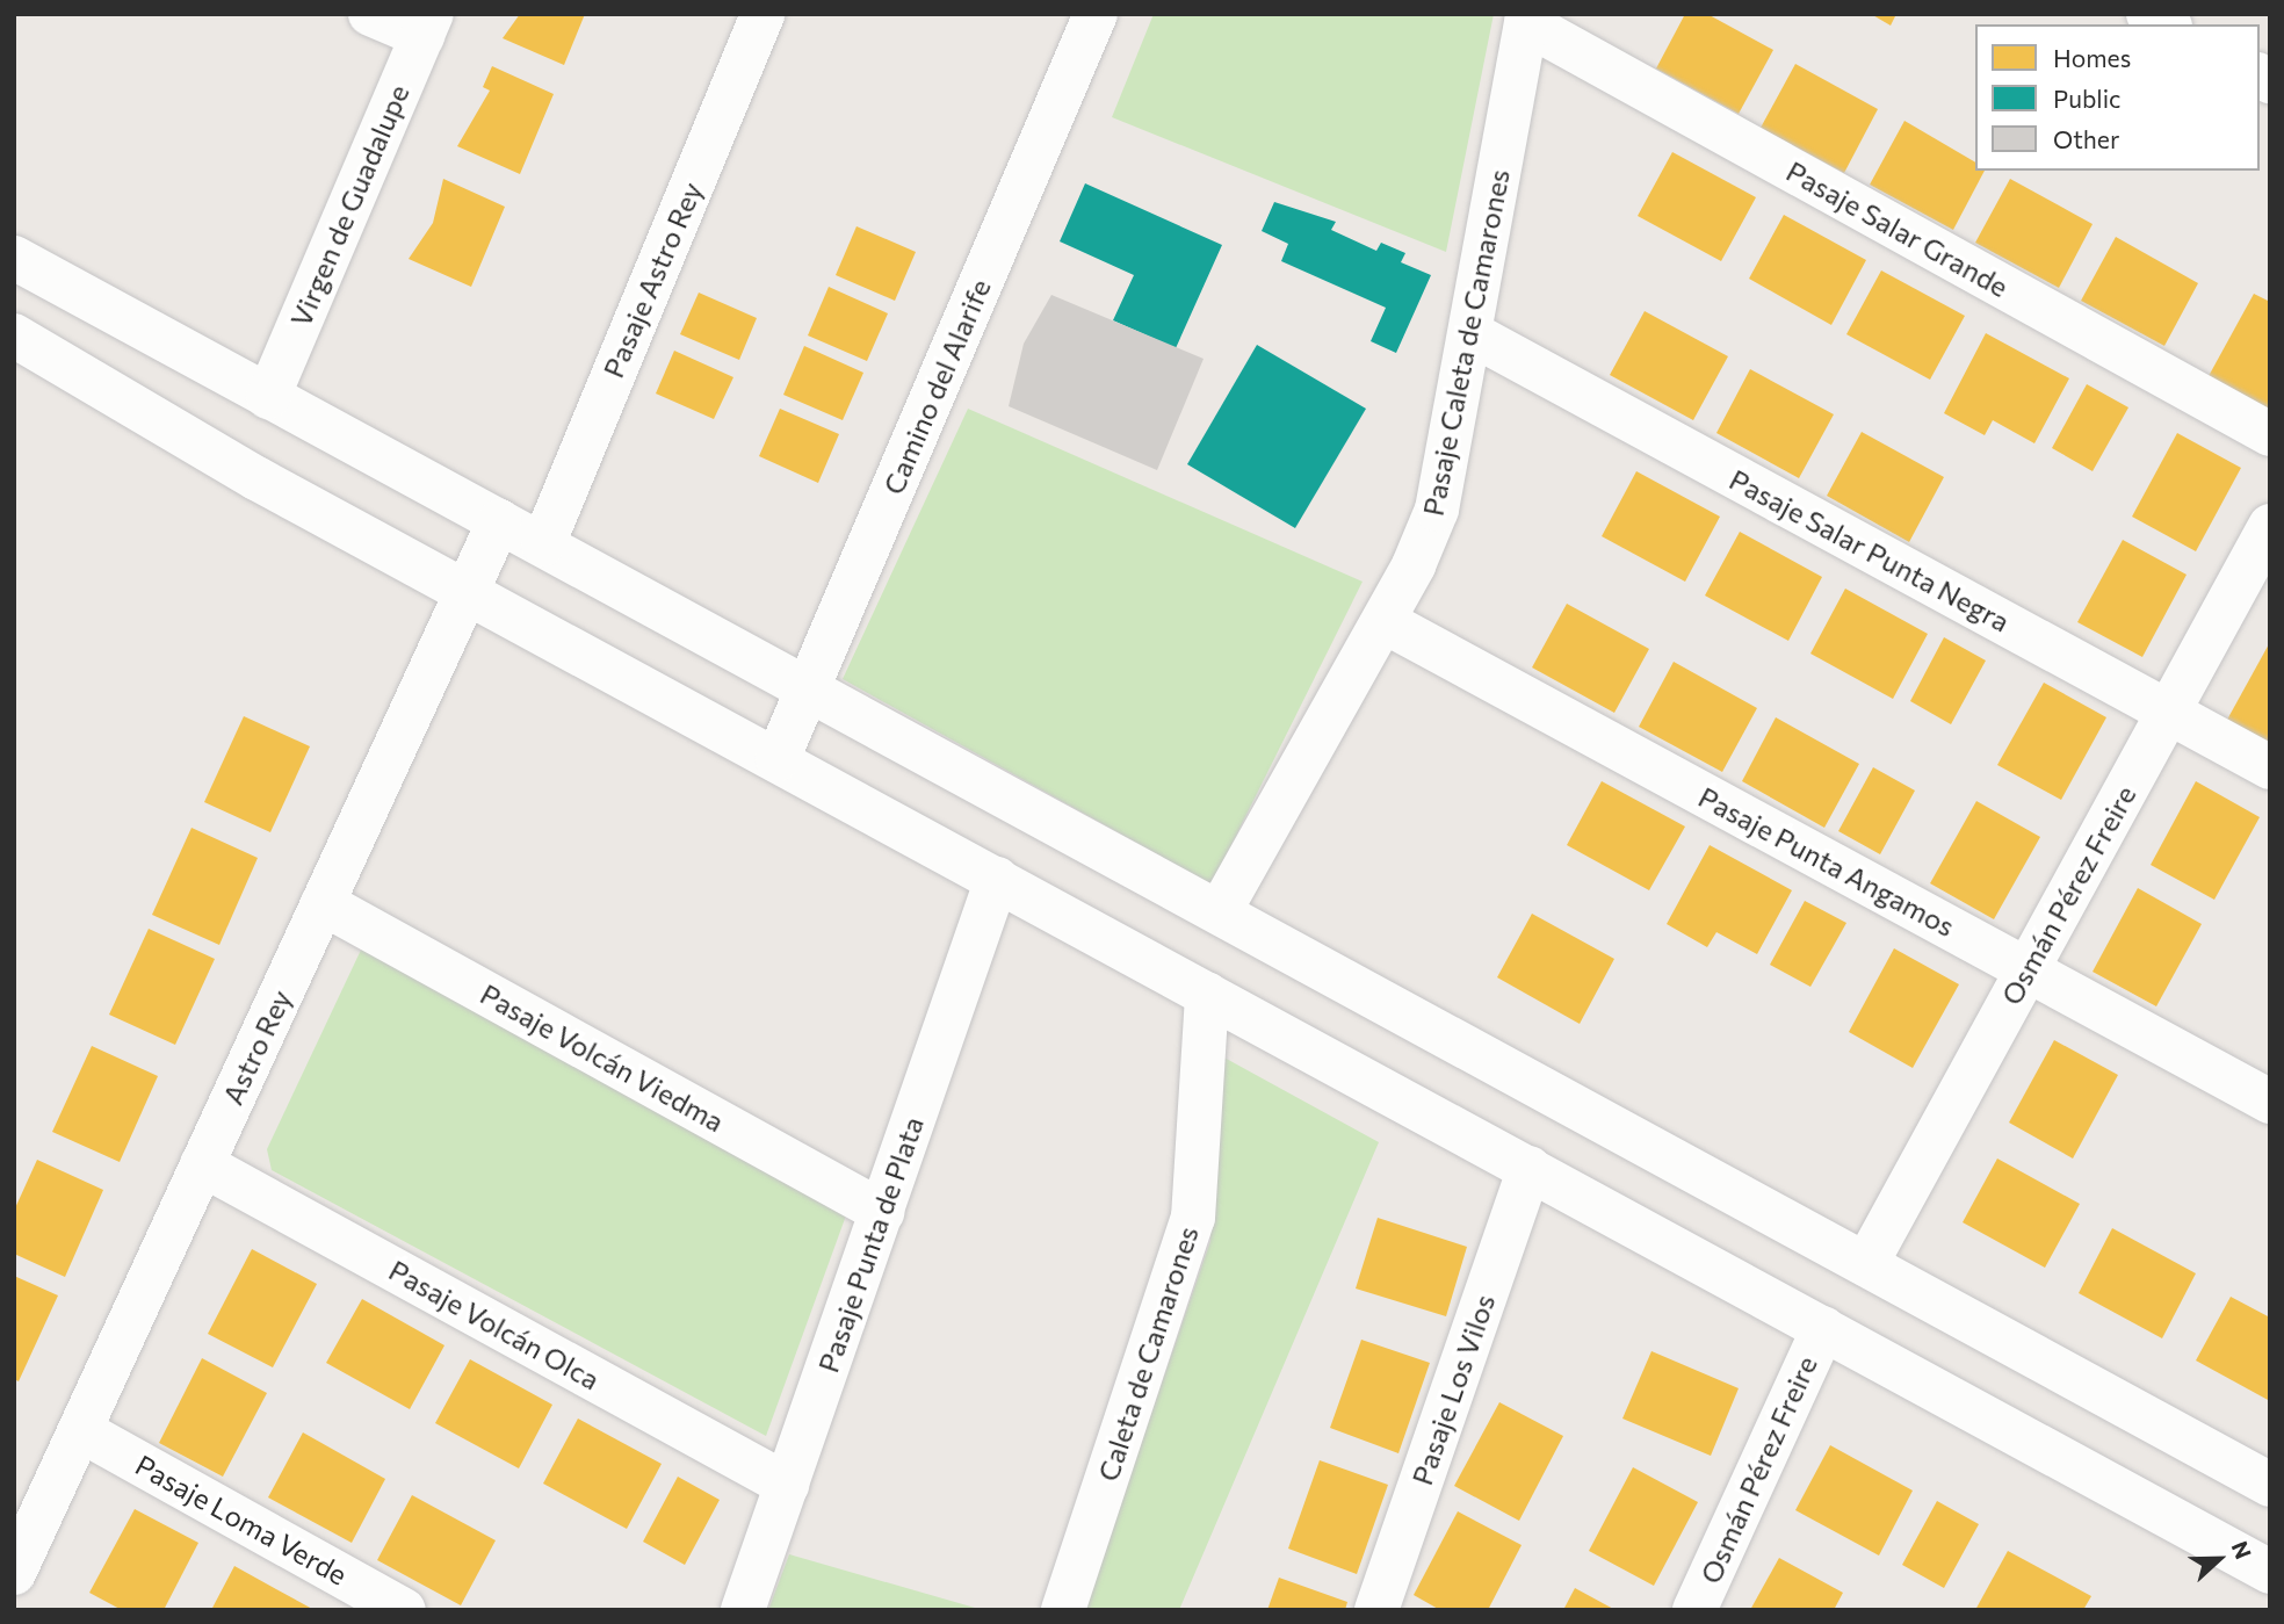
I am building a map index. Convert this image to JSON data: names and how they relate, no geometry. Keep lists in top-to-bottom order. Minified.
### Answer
{"streets":{"street":["Virgen de Guadalupe","Pasaje Salar Grande","Pasaje Astro Rey","Pasaje Caleta de Camarones","Camino del Alarife","Pasaje Salar Punta Negra","Pasaje Punta Angamos","Osmán Pérez Freire","Astro Rey","Pasaje Volcán Viedma","Pasaje Punta de Plata","Pasaje Volcán Olca","Caleta de Camarones","Pasaje Los Vilos","Pasaje Loma Verde"]},"crossings":[["Pasaje Salar Grande","Pasaje Caleta de Camarones"],["Pasaje Caleta de Camarones","Pasaje Salar Punta Negra"],["Pasaje Caleta de Camarones","Pasaje Punta Angamos"],["Pasaje Salar Punta Negra","Osmán Pérez Freire"],["Pasaje Punta Angamos","Osmán Pérez Freire"],["Astro Rey","Pasaje Volcán Viedma"],["Astro Rey","Pasaje Volcán Olca"],["Astro Rey","Pasaje Loma Verde"],["Pasaje Volcán Viedma","Pasaje Punta de Plata"],["Pasaje Punta de Plata","Pasaje Volcán Olca"]],"legend":["Homes","Public","Other"],"north":"right"}
